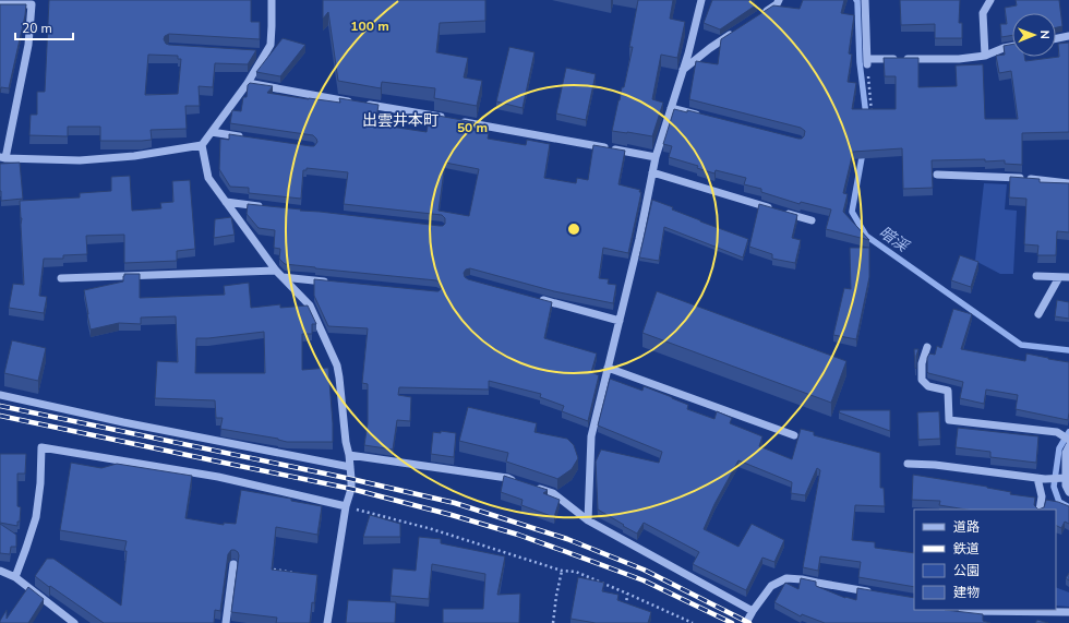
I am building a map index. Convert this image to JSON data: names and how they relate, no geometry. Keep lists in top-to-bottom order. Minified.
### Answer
{"districts":["出雲井本町"],"water":["暗渓"],"legend":["道路","鉄道","公園","建物"],"scale_bar":"20 m","north":"right","rings":["100 m","50 m"]}
